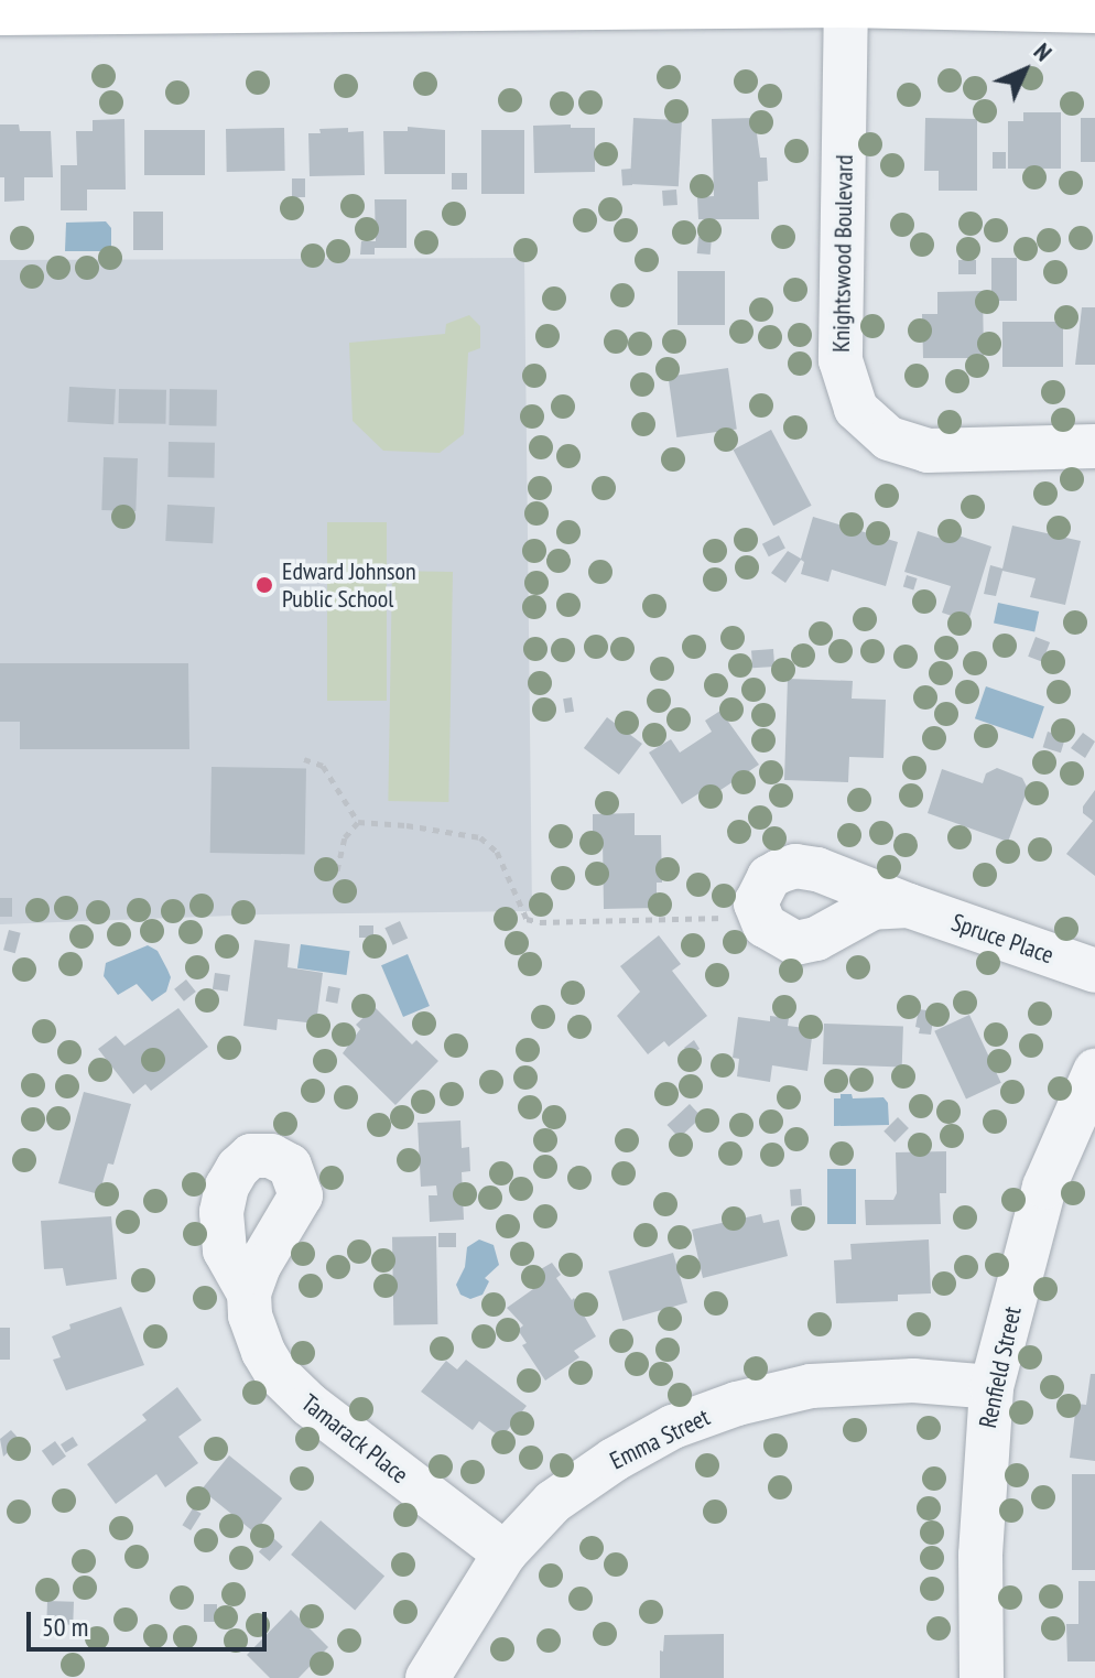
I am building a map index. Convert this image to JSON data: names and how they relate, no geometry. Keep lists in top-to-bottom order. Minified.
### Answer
{"streets":{"street":["Knightswood Boulevard","Spruce Place","Renfield Street","Tamarack Place","Emma Street"]},"crossings":[["Renfield Street","Emma Street"],["Tamarack Place","Emma Street"]],"places":["Edward Johnson Public School"],"scale_bar":"50 m","north":"top right"}
